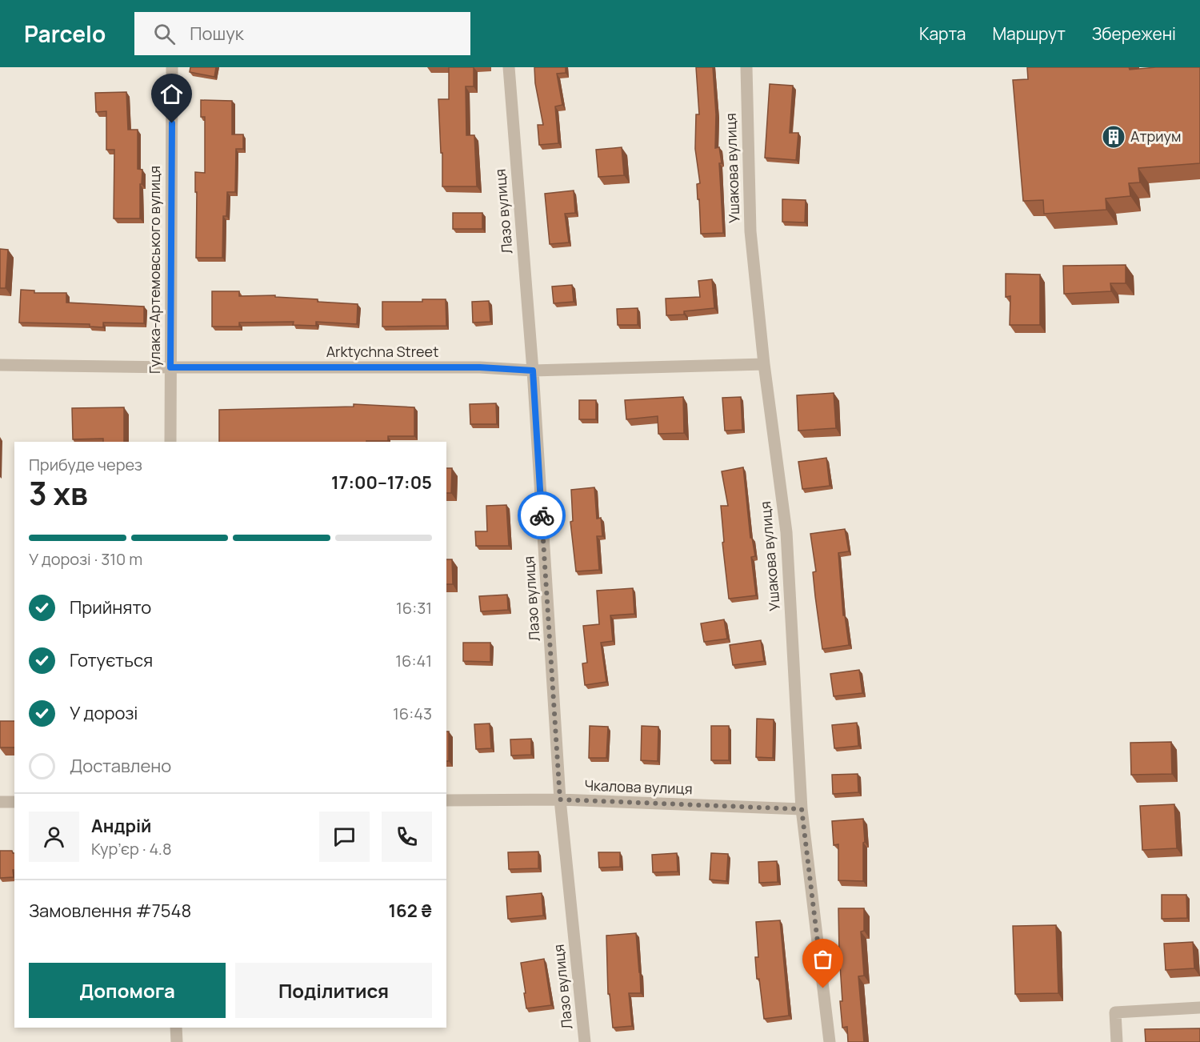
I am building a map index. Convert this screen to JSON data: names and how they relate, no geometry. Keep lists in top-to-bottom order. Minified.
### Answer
{"streets":{"street":["Ушакова вулиця","Лазо вулиця","Гулака-Артемовського вулиця","Arktychna Street","Чкалова вулиця"]},"crossings":[["Ушакова вулиця","Arktychna Street"],["Ушакова вулиця","Чкалова вулиця"],["Лазо вулиця","Arktychna Street"],["Лазо вулиця","Чкалова вулиця"],["Гулака-Артемовського вулиця","Arktychna Street"]],"places":{"building":["Атриум"]},"page":{"header":"Parcelo","search":"Пошук","nav":["Карта","Маршрут","Збережені"],"heading":["3 хв","Прибуде через","17:00–17:05"],"panel":["Андрій","Кур’єр · 4.8","Замовлення #7548","162 ₴"],"bar":"У дорозі · 310 m","list":[["Прийнято","16:31"],["Готується","16:41"],["У дорозі","16:43"],"Доставлено"],"buttons":["Допомога","Поділитися"]}}
